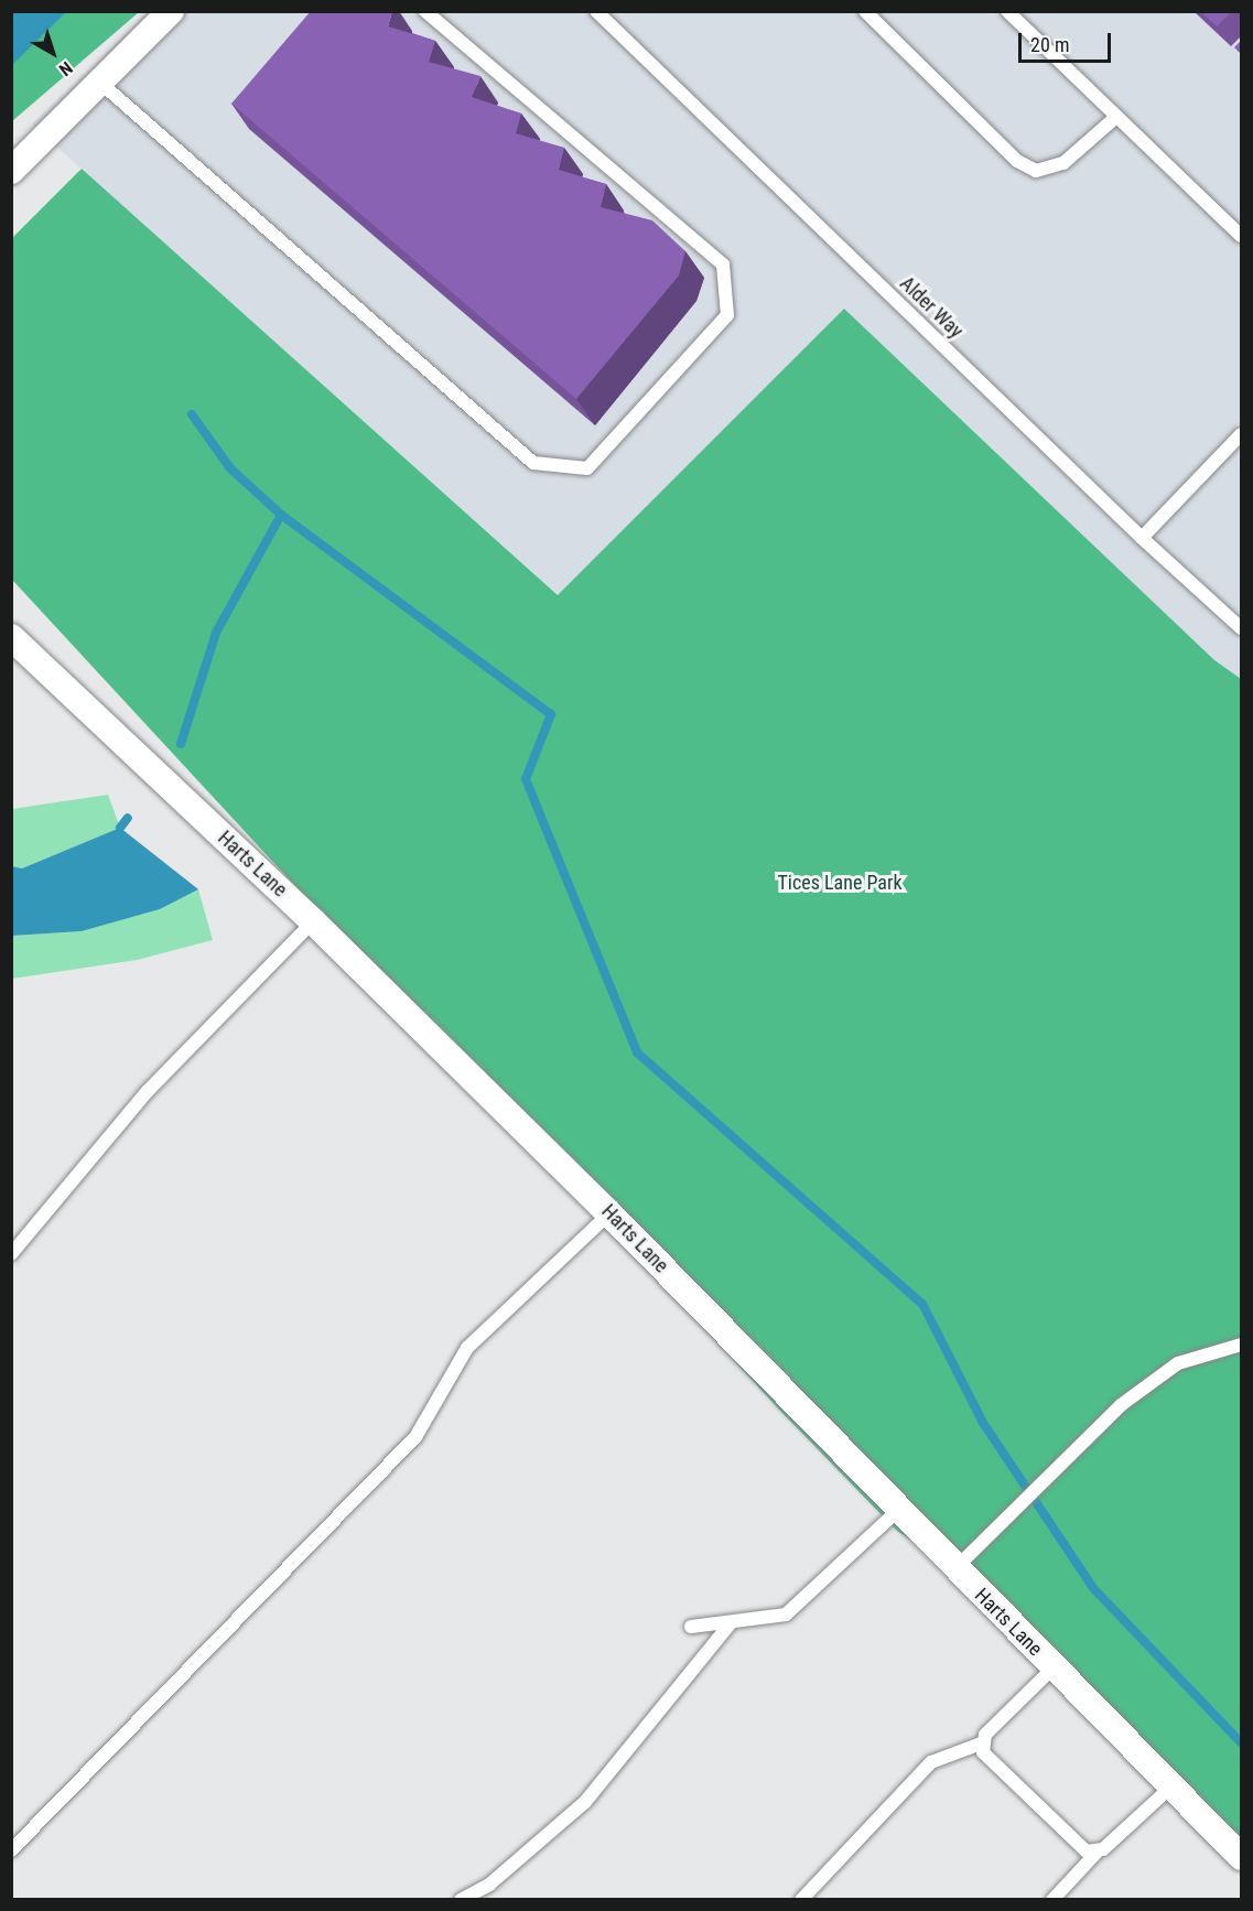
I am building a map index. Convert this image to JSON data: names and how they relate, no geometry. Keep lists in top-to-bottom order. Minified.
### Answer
{"streets":{"street":["Harts Lane"],"lane":["Alder Way"]},"parks":["Tices Lane Park"],"scale_bar":"20 m","north":"bottom right"}
